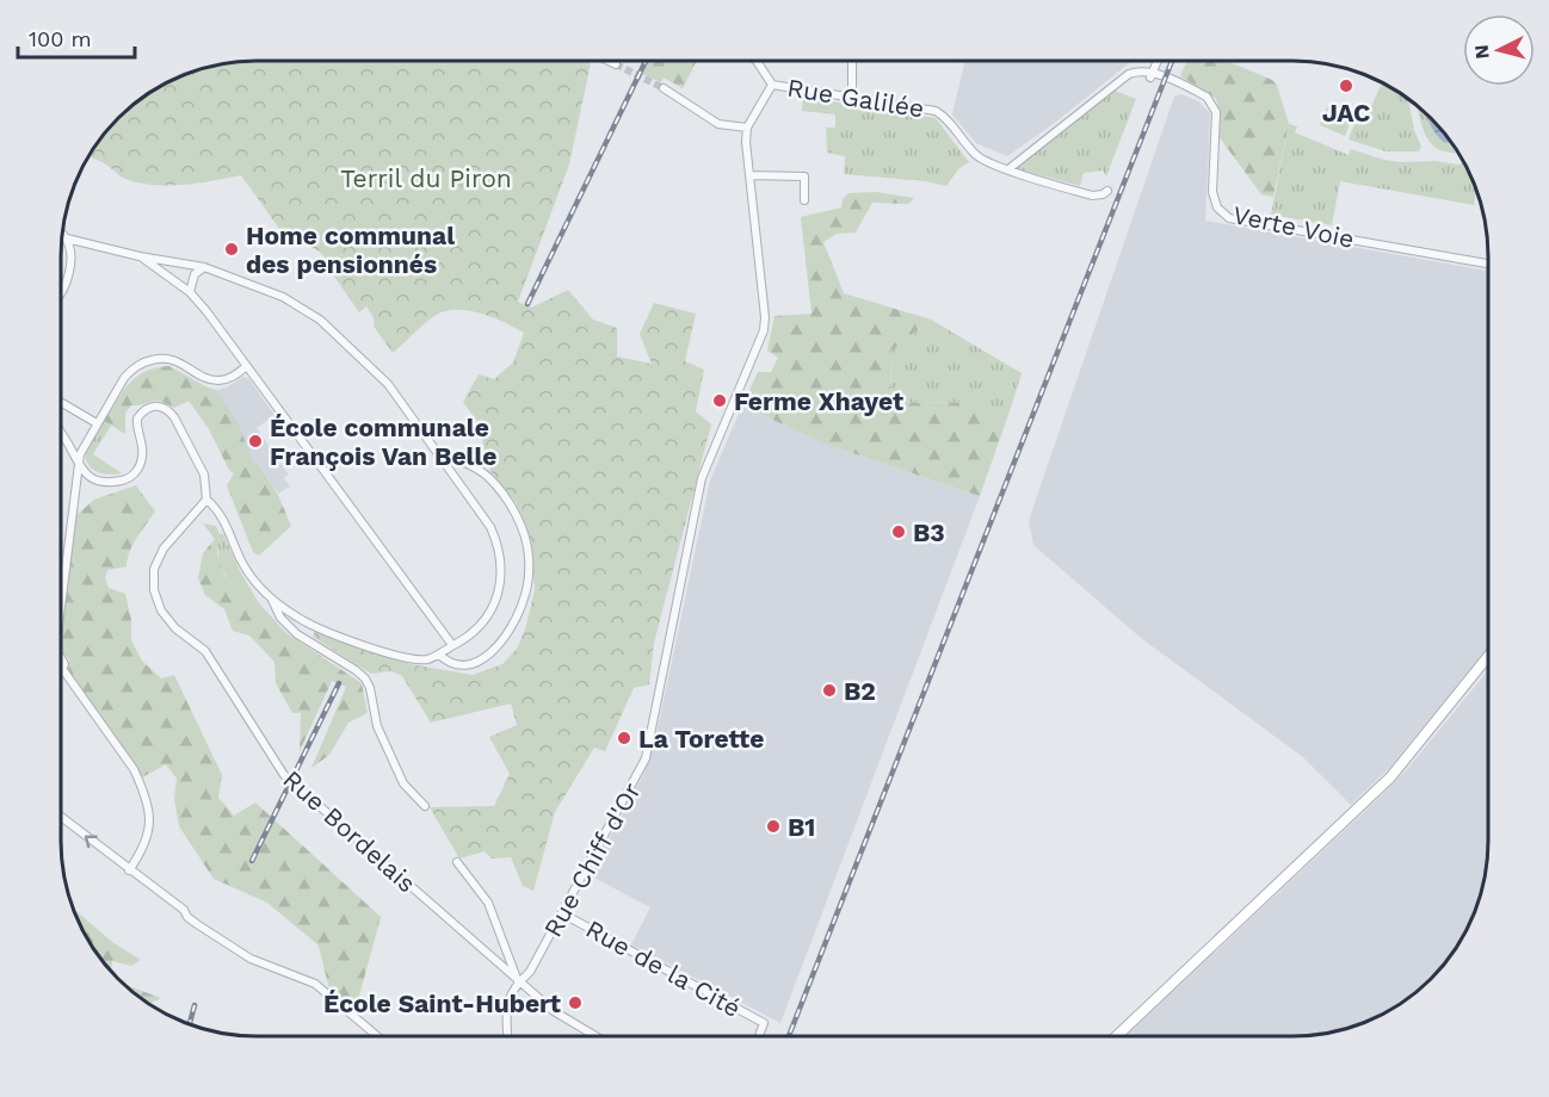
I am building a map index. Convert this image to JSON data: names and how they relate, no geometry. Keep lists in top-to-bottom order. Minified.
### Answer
{"streets":{"street":["Rue Galilée","Verte Voie","Rue Bordelais","Rue Chiff d'Or","Rue de la Cité"]},"crossings":[["Rue Bordelais","Rue Chiff d'Or"],["Rue Chiff d'Or","Rue de la Cité"]],"parks":["Terril du Piron"],"places":["JAC","Home communal des pensionnés","Ferme Xhayet","École communale François Van Belle","B3","B2","La Torette","B1","École Saint-Hubert"],"scale_bar":"100 m","north":"left"}
